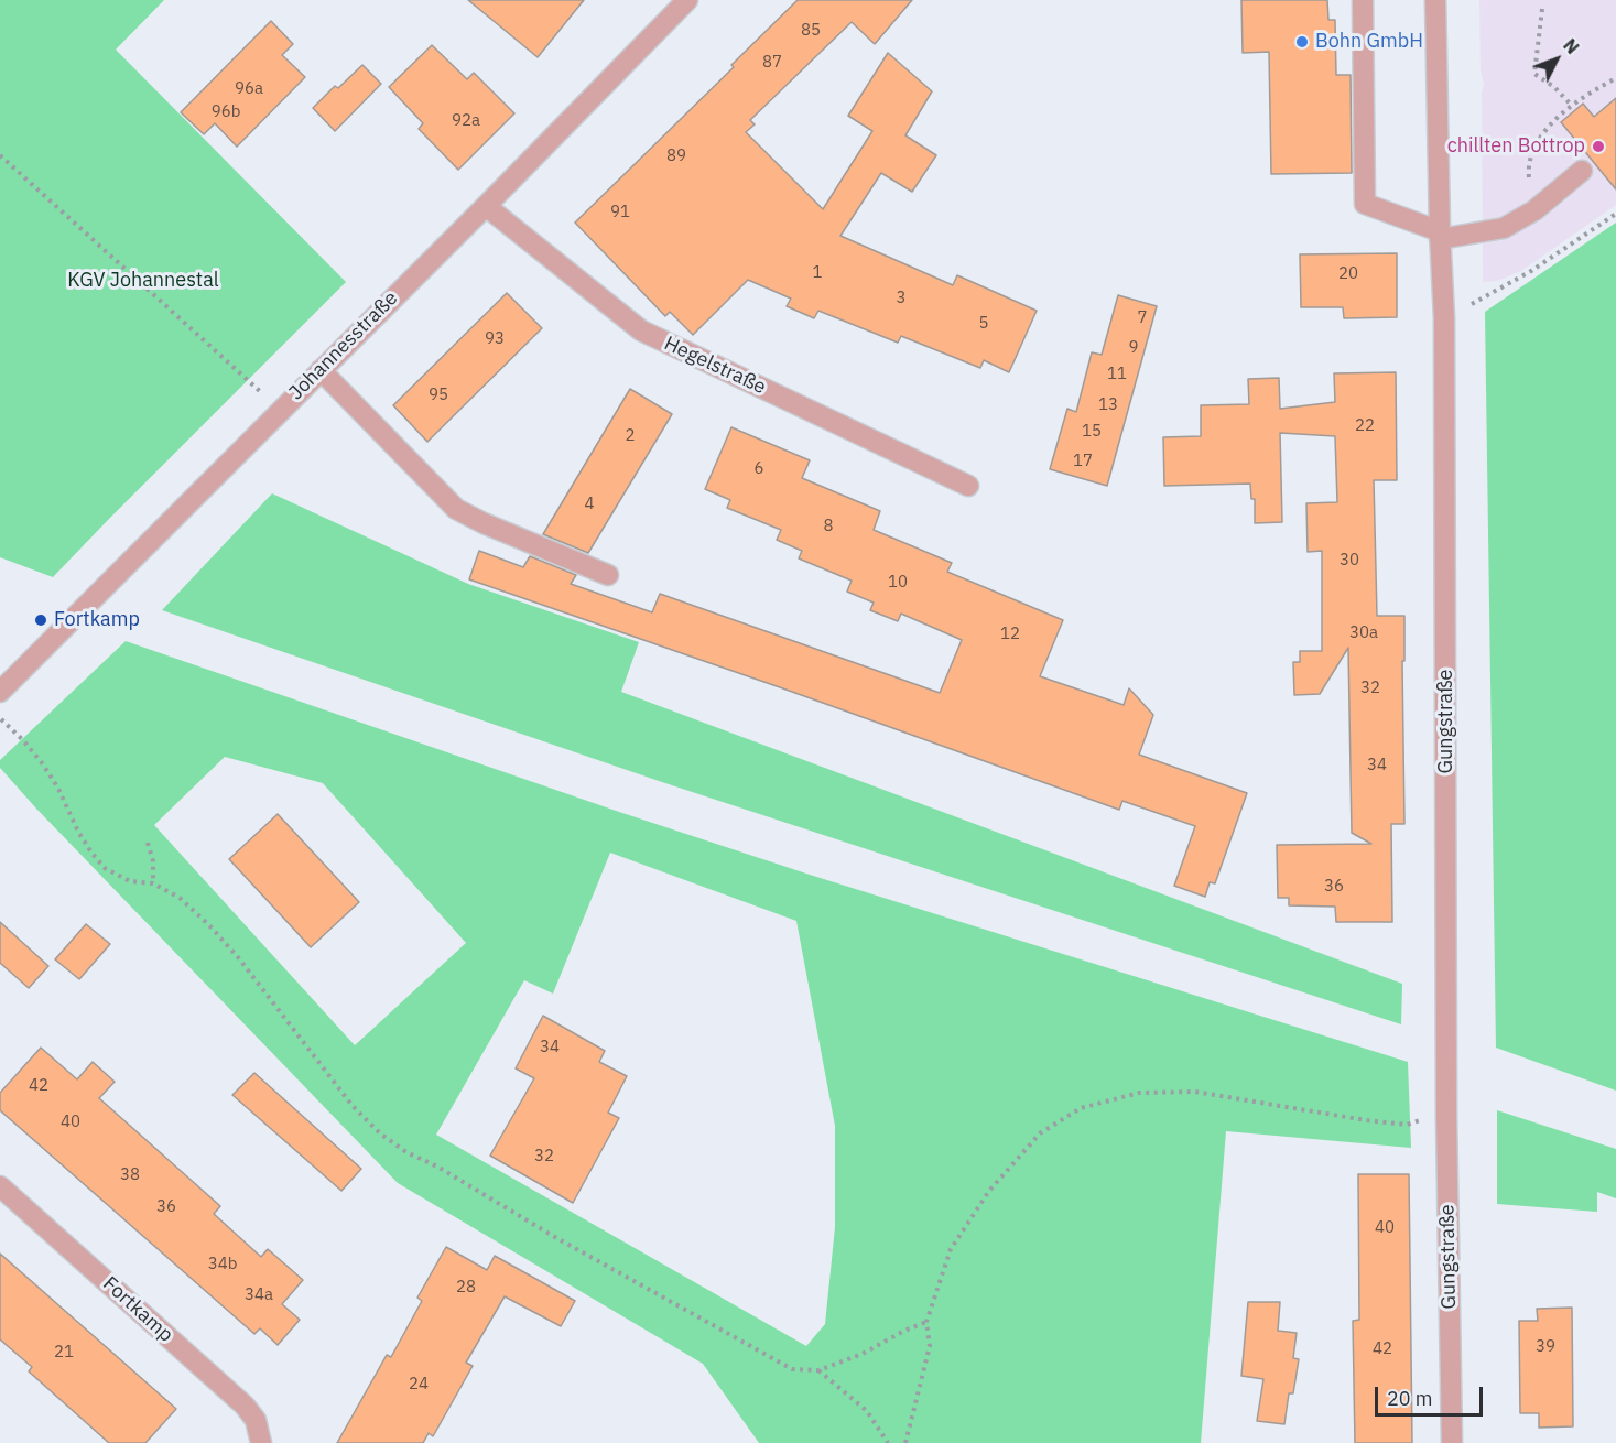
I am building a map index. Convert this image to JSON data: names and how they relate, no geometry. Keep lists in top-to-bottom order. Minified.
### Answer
{"streets":{"street":["Johannesstraße","Hegelstraße","Gungstraße","Fortkamp"]},"crossings":[["Johannesstraße","Hegelstraße"]],"parks":["KGV Johannestal"],"places":["Bohn GmbH","chillten Bottrop","Fortkamp"],"house_numbers":["85","87","96a","96b","92a","89","91","1","20","3","7","5","93","9","11","95","13","22","15","2","17","6","4","8","30","10","30a","12","32","34","36","34","42","40","32","38","36","40","34b","28","34a","39","42","21","24"],"scale_bar":"20 m","north":"top right"}
